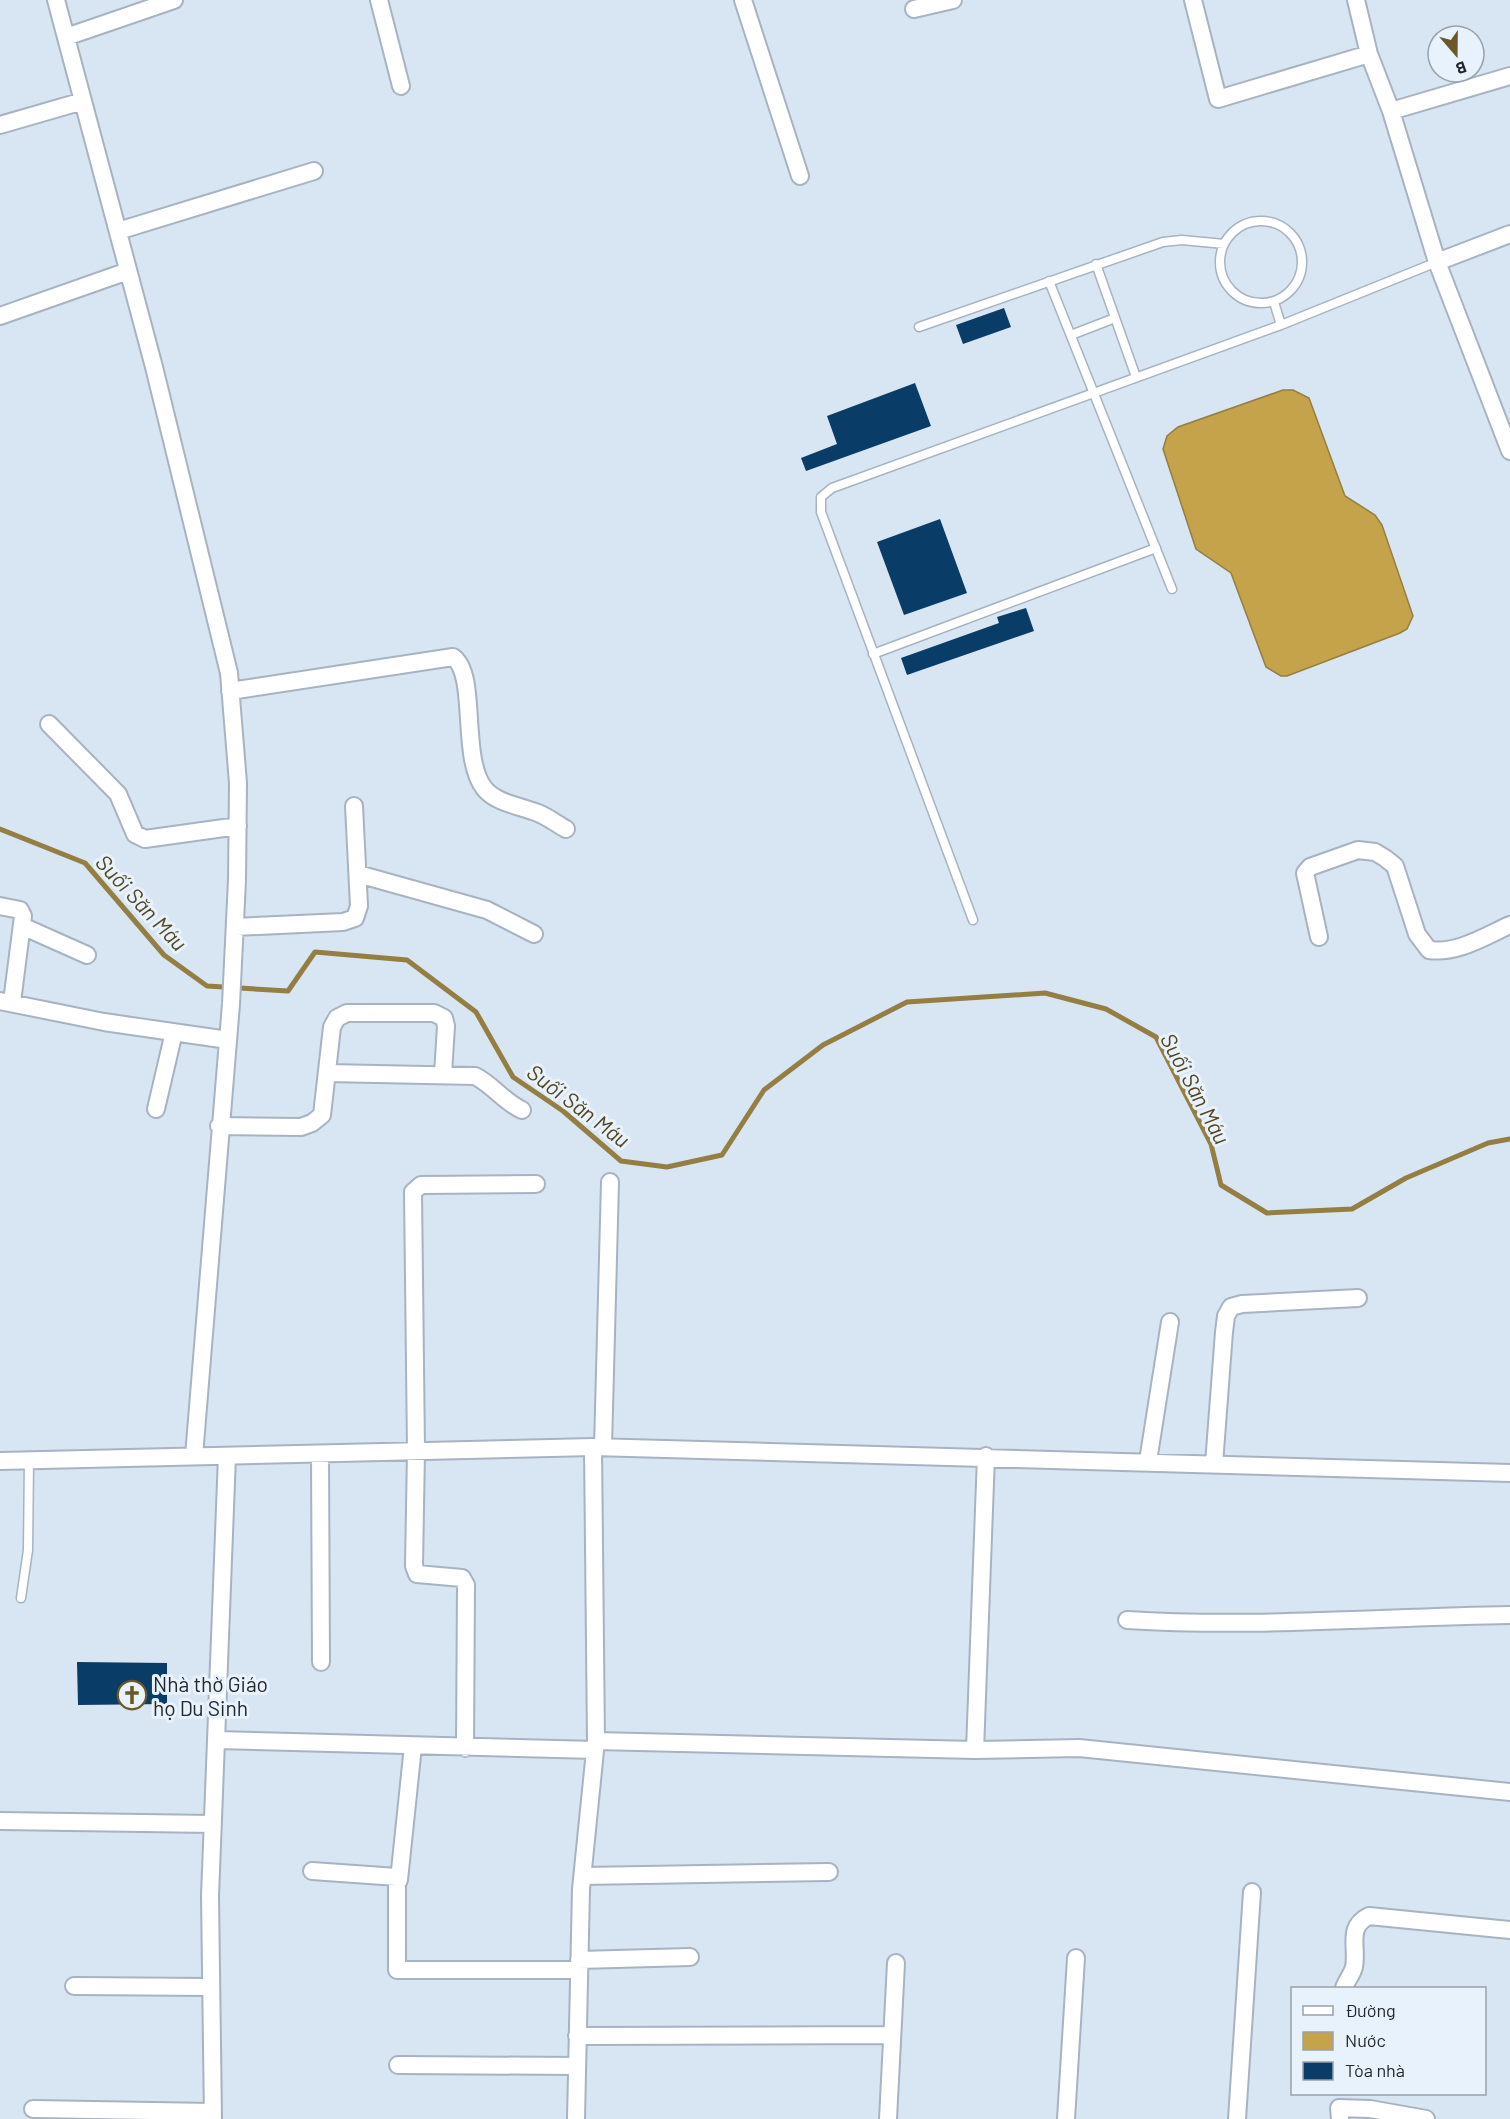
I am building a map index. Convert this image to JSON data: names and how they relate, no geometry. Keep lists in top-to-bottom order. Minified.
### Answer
{"water":["Suối Săn Máu"],"places":{"church":["Nhà thờ Giáo họ Du Sinh"]},"legend":["Đường","Nước","Tòa nhà"],"north":"bottom"}
